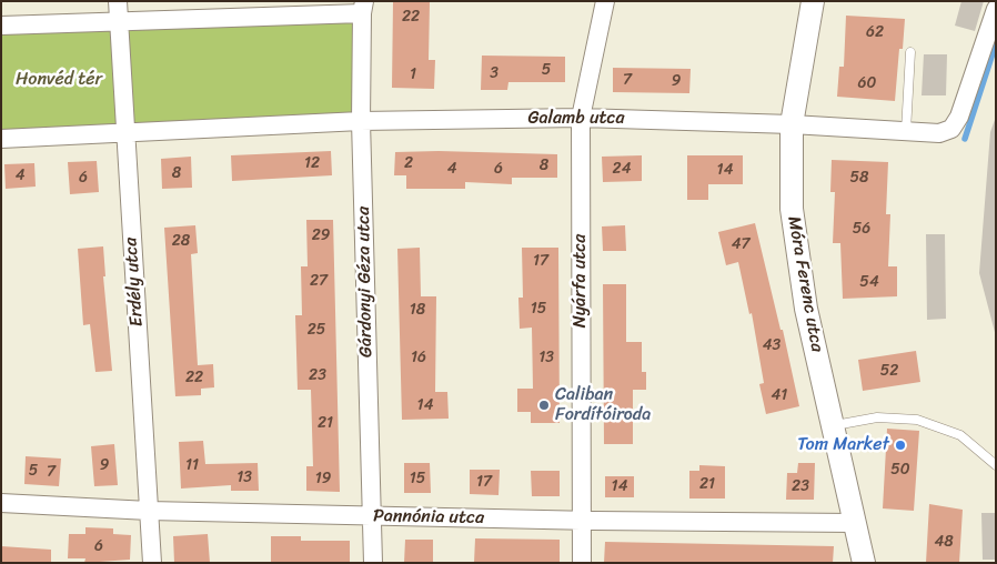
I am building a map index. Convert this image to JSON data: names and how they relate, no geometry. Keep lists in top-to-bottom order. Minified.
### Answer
{"streets":{"street":["Galamb utca","Nyárfa utca","Erdély utca","Gárdonyi Géza utca","Móra Ferenc utca","Pannónia utca"]},"crossings":[["Galamb utca","Nyárfa utca"],["Galamb utca","Gárdonyi Géza utca"],["Galamb utca","Móra Ferenc utca"],["Nyárfa utca","Pannónia utca"],["Erdély utca","Pannónia utca"],["Gárdonyi Géza utca","Pannónia utca"],["Móra Ferenc utca","Pannónia utca"]],"parks":["Honvéd tér"],"places":["Caliban Fordítóiroda","Tom Market"],"house_numbers":["22","62","5","3","1","7","9","60","12","2","8","4","6","24","14","8","4","6","58","56","29","28","47","17","27","54","15","18","25","43","16","13","52","23","22","41","14","21","9","11","50","5","7","13","19","15","17","21","14","23","48","6"]}
